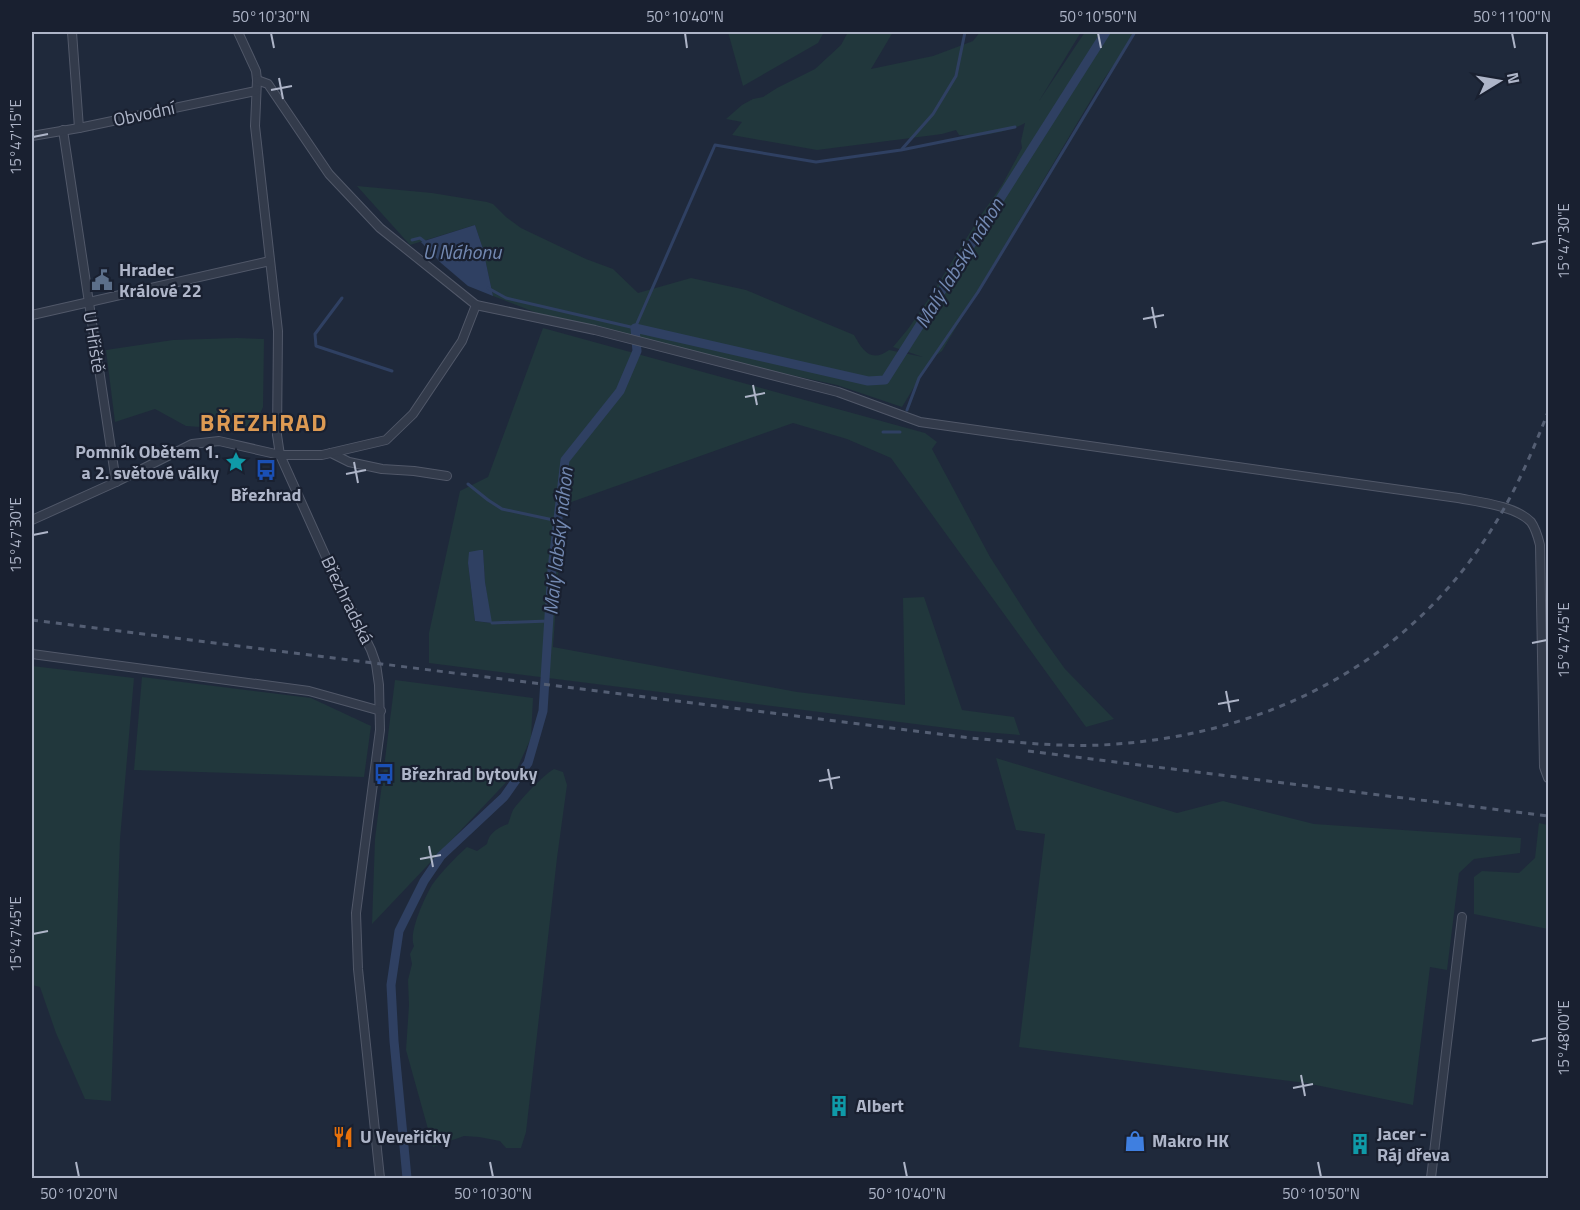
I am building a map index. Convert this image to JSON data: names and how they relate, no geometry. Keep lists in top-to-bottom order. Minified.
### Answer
{"streets":{"street":["Obvodní","U Hřiště","Březhradská"]},"crossings":[["Obvodní","U Hřiště"],["Obvodní","Březhradská"]],"districts":["BŘEZHRAD"],"water":["U Náhonu","Malý labský náhon"],"places":{"public building":["Hradec Králové 22"],"place":["Pomník Obětem 1. a 2. světové války"],"bus stop":["Březhrad","Březhrad bytovky"],"building":["Albert","Jacer - Ráj dřeva"],"restaurant":["U Veveřičky"],"shop":["Makro HK"]},"north":"right","coordinates":["50°10'30\"N","50°10'40\"N","50°10'50\"N","50°11'00\"N","15°47'15\"E","15°47'30\"E","15°47'45\"E","15°48'00\"E","50°10'20\"N"]}
